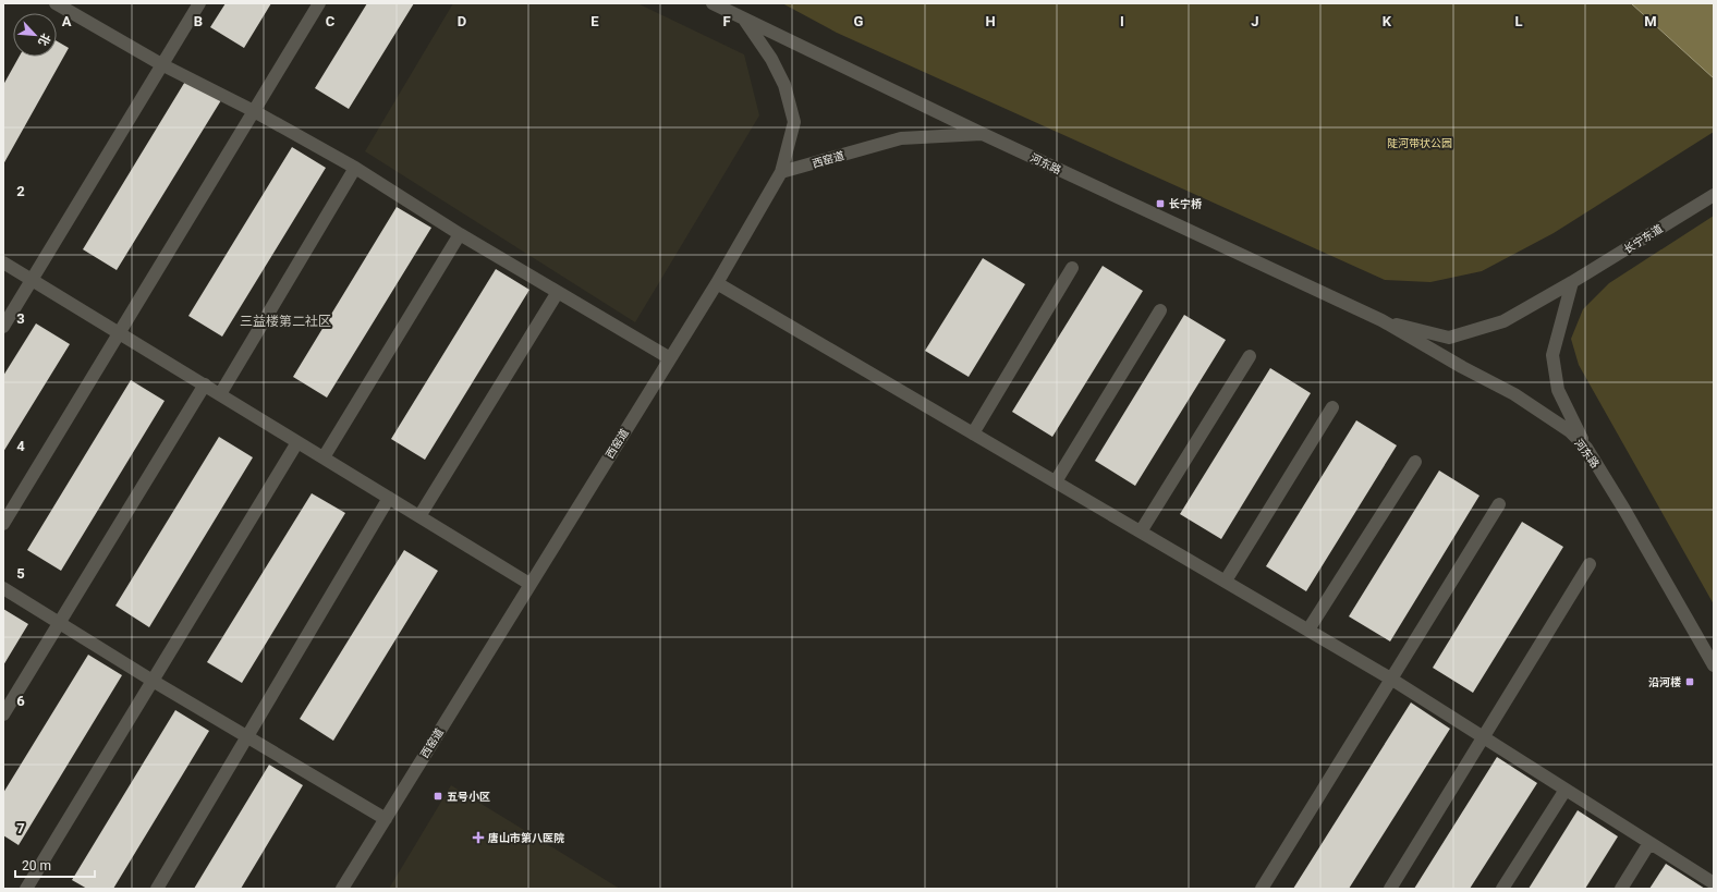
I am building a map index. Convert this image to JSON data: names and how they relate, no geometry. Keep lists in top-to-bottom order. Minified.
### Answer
{"streets":{"street":["西窑道","河东路","长宁东道"]},"crossings":[["西窑道","河东路"],["河东路","长宁东道"]],"districts":["三益楼第二社区"],"parks":["陡河带状公园"],"places":{"transit":["长宁桥","沿河楼","五号小区"],"health":["唐山市第八医院"]},"scale_bar":"20 m","north":"bottom right","grid":{"columns":["A","B","C","D","E","F","G","H","I","J","K","L","M"],"rows":["2","3","4","5","6","7"]}}
